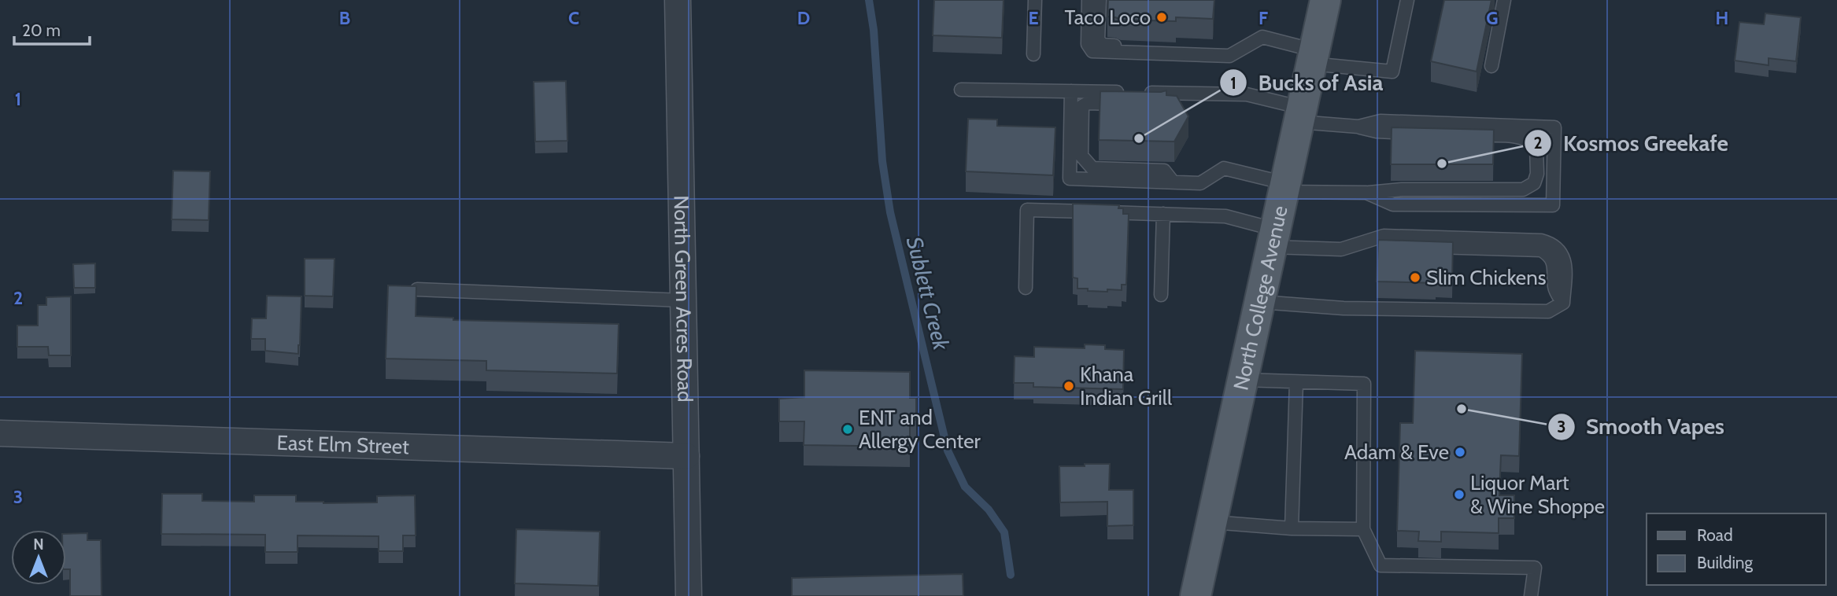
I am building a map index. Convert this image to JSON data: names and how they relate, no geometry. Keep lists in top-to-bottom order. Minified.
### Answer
{"streets":{"main road":["North College Avenue"],"street":["North Green Acres Road","East Elm Street"]},"crossings":[["North Green Acres Road","East Elm Street"]],"water":["Sublett Creek"],"places":["Taco Loco","Bucks of Asia","Kosmos Greekafe","Slim Chickens","Khana Indian Grill","Smooth Vapes","ENT and Allergy Center","Adam & Eve","Liquor Mart & Wine Shoppe"],"legend":["Road","Building"],"scale_bar":"20 m","north":"top","grid":{"columns":["B","C","D","E","F","G","H"],"rows":["1","2","3"]}}
